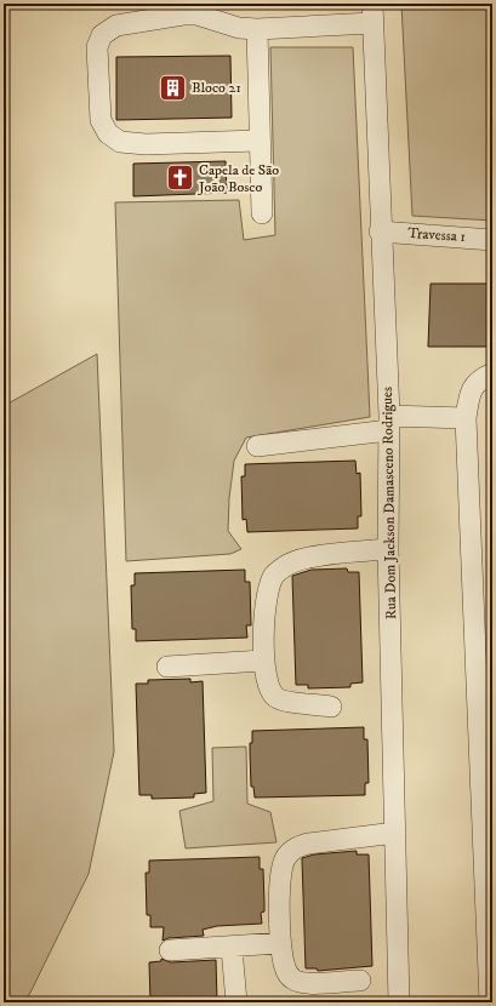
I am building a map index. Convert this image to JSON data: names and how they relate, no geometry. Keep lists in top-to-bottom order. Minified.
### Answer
{"streets":{"street":["Travessa 1","Rua Dom Jackson Damasceno Rodrigues"]},"crossings":[["Travessa 1","Rua Dom Jackson Damasceno Rodrigues"]],"places":{"building":["Bloco 21"],"church":["Capela de São João Bosco"]}}
